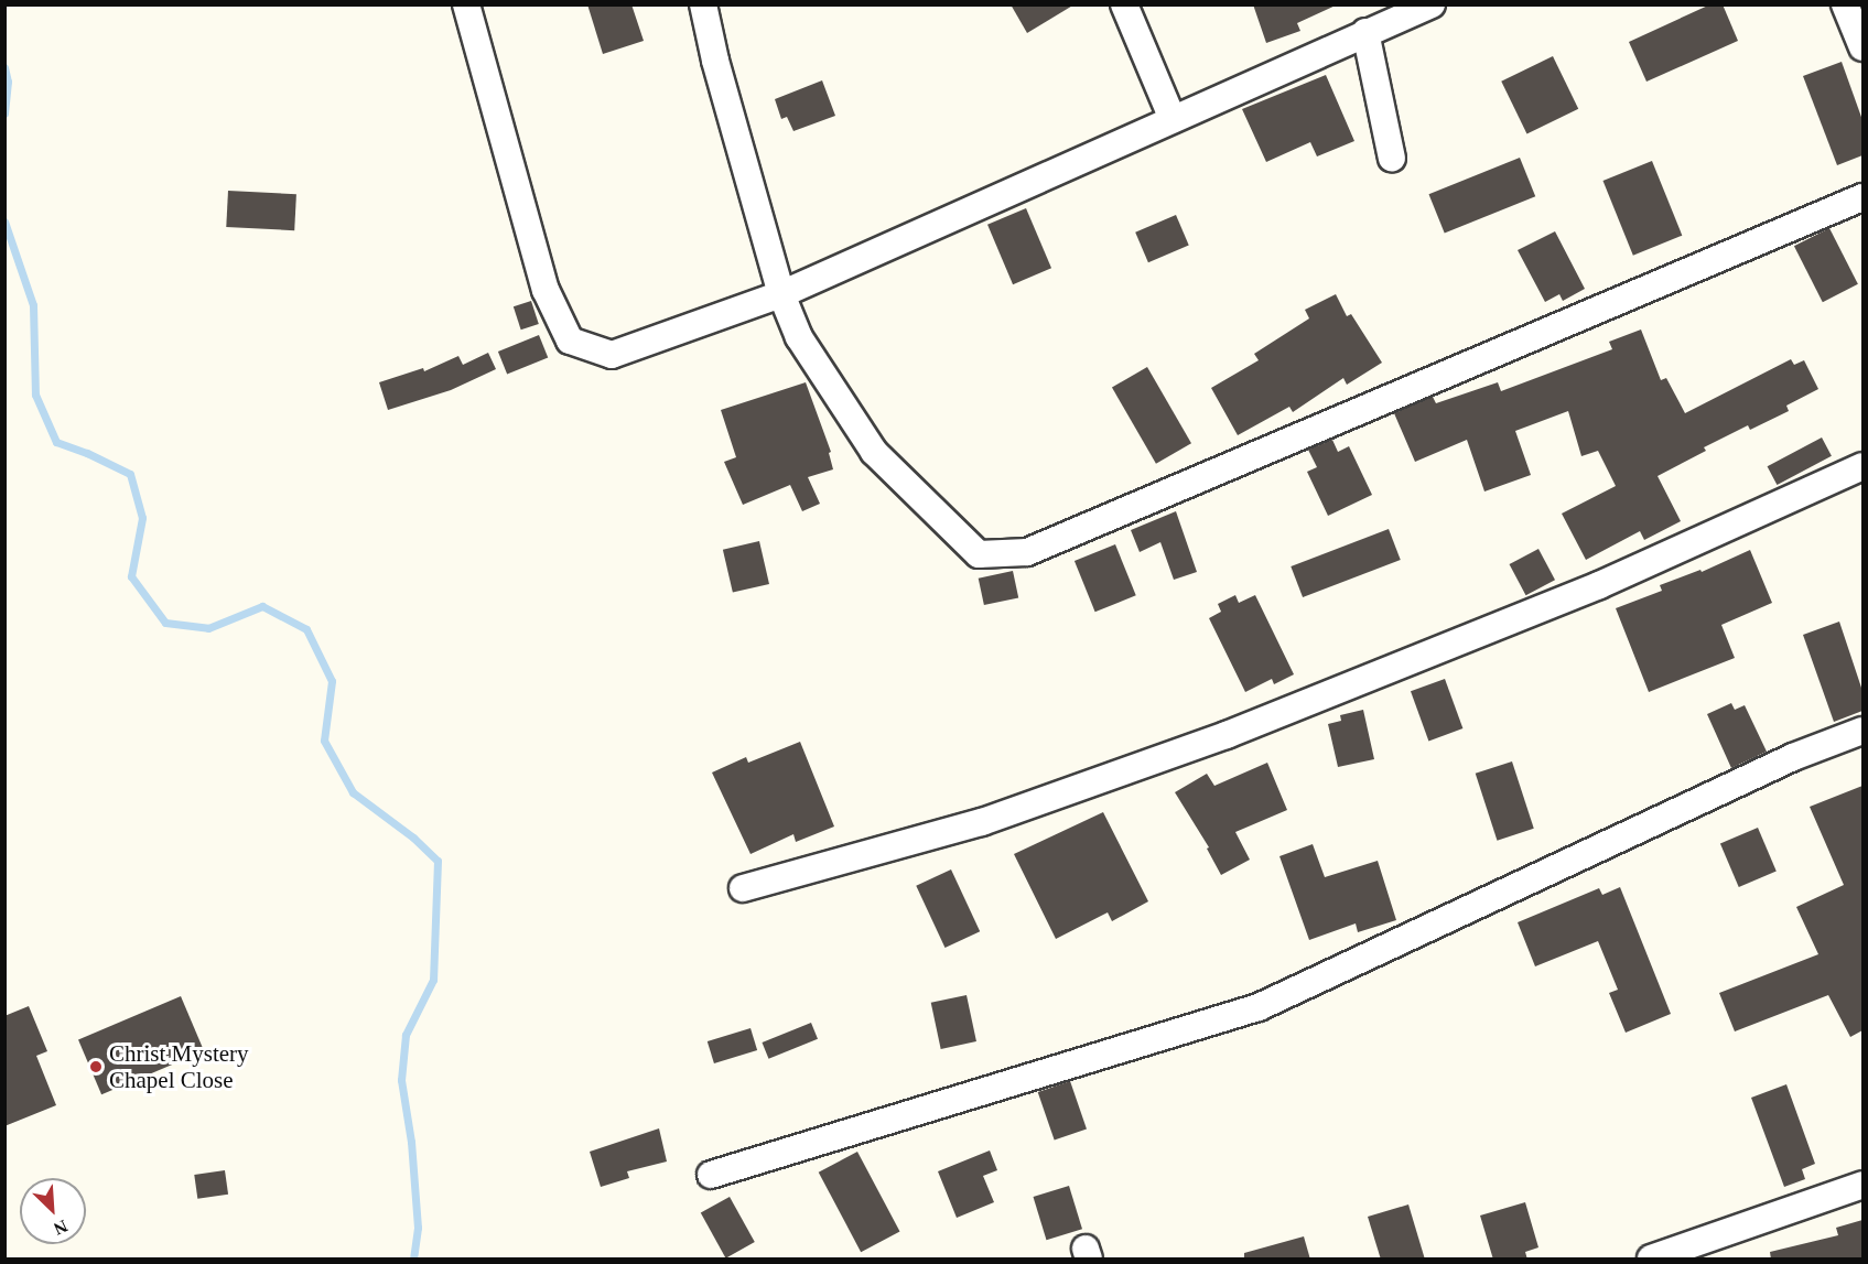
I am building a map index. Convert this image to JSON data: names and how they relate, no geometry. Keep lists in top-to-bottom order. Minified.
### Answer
{"places":["Christ Mystery Chapel Close"],"north":"bottom right"}
